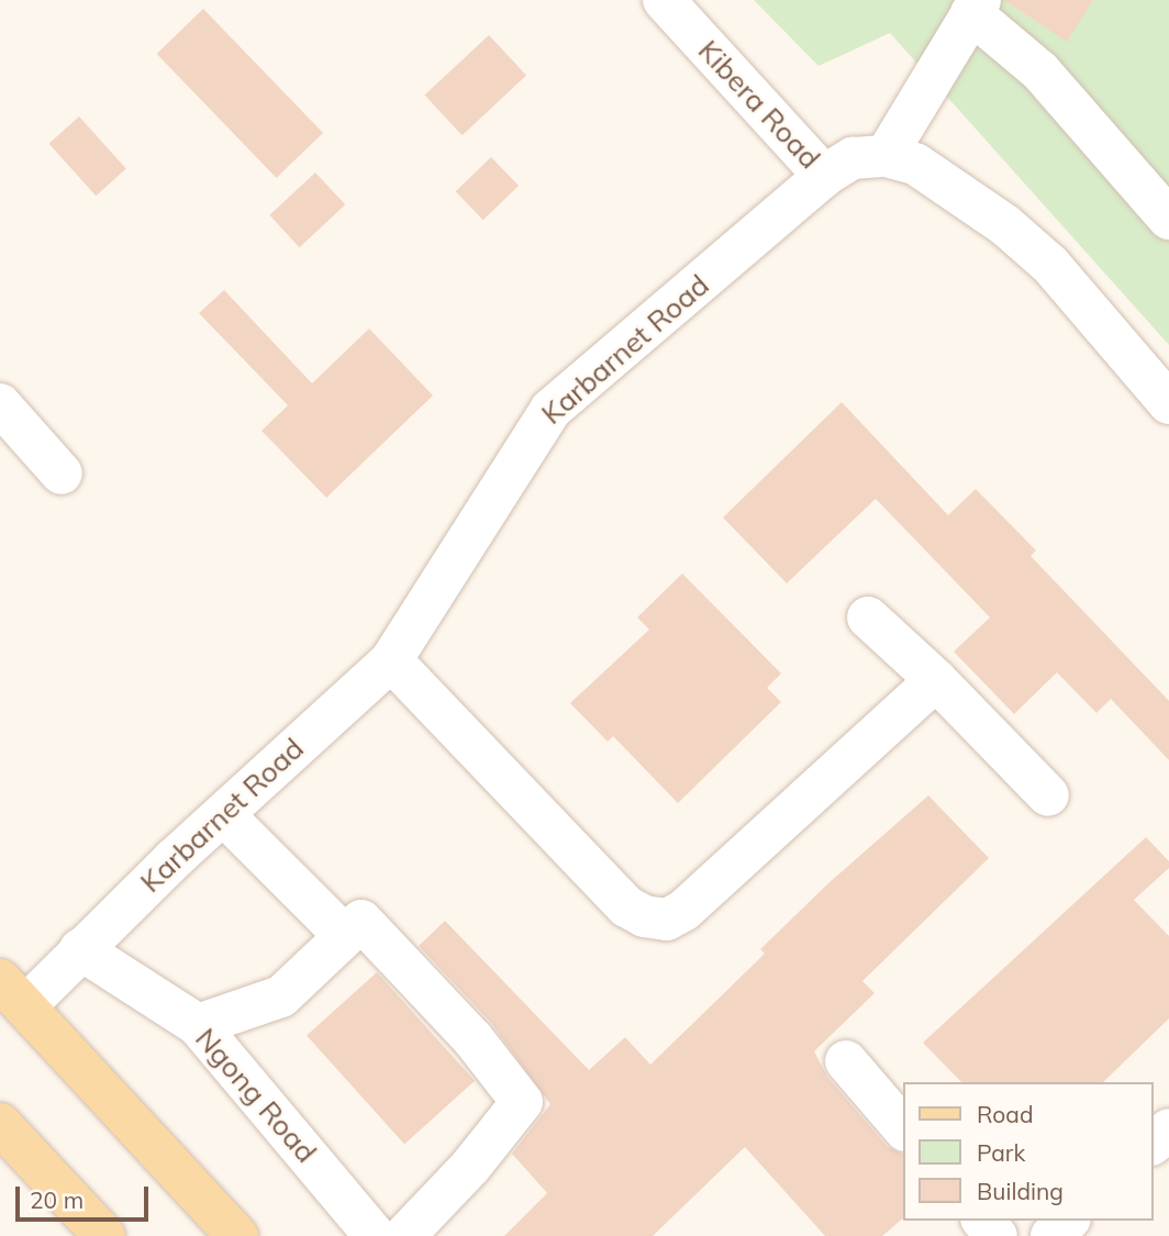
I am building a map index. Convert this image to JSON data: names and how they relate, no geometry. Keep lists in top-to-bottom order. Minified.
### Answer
{"streets":{"street":["Kibera Road","Karbarnet Road","Ngong Road"]},"crossings":[["Kibera Road","Karbarnet Road"],["Karbarnet Road","Ngong Road"]],"legend":["Road","Park","Building"],"scale_bar":"20 m"}
